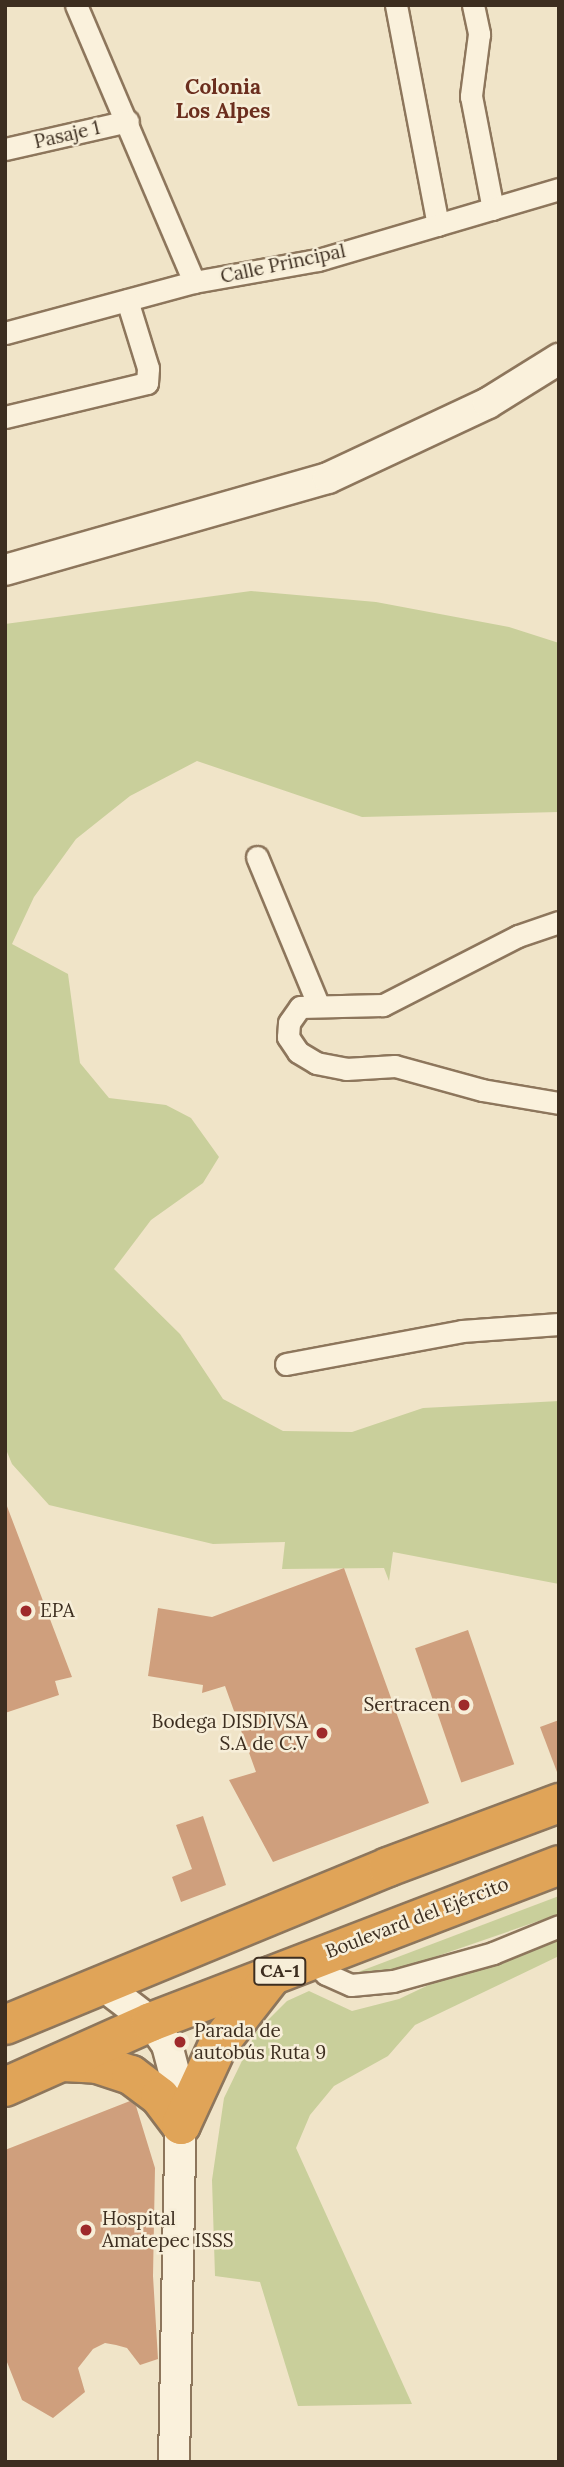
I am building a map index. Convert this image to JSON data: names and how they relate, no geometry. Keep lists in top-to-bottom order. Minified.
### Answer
{"streets":{"highway":["Boulevard del Ejército","CA-1"],"street":["Pasaje 1","Calle Principal"]},"districts":["Colonia Los Alpes"],"places":["EPA","Sertracen","Bodega DISDIVSA S.A de C.V","Parada de autobús Ruta 9","Hospital Amatepec ISSS"]}
